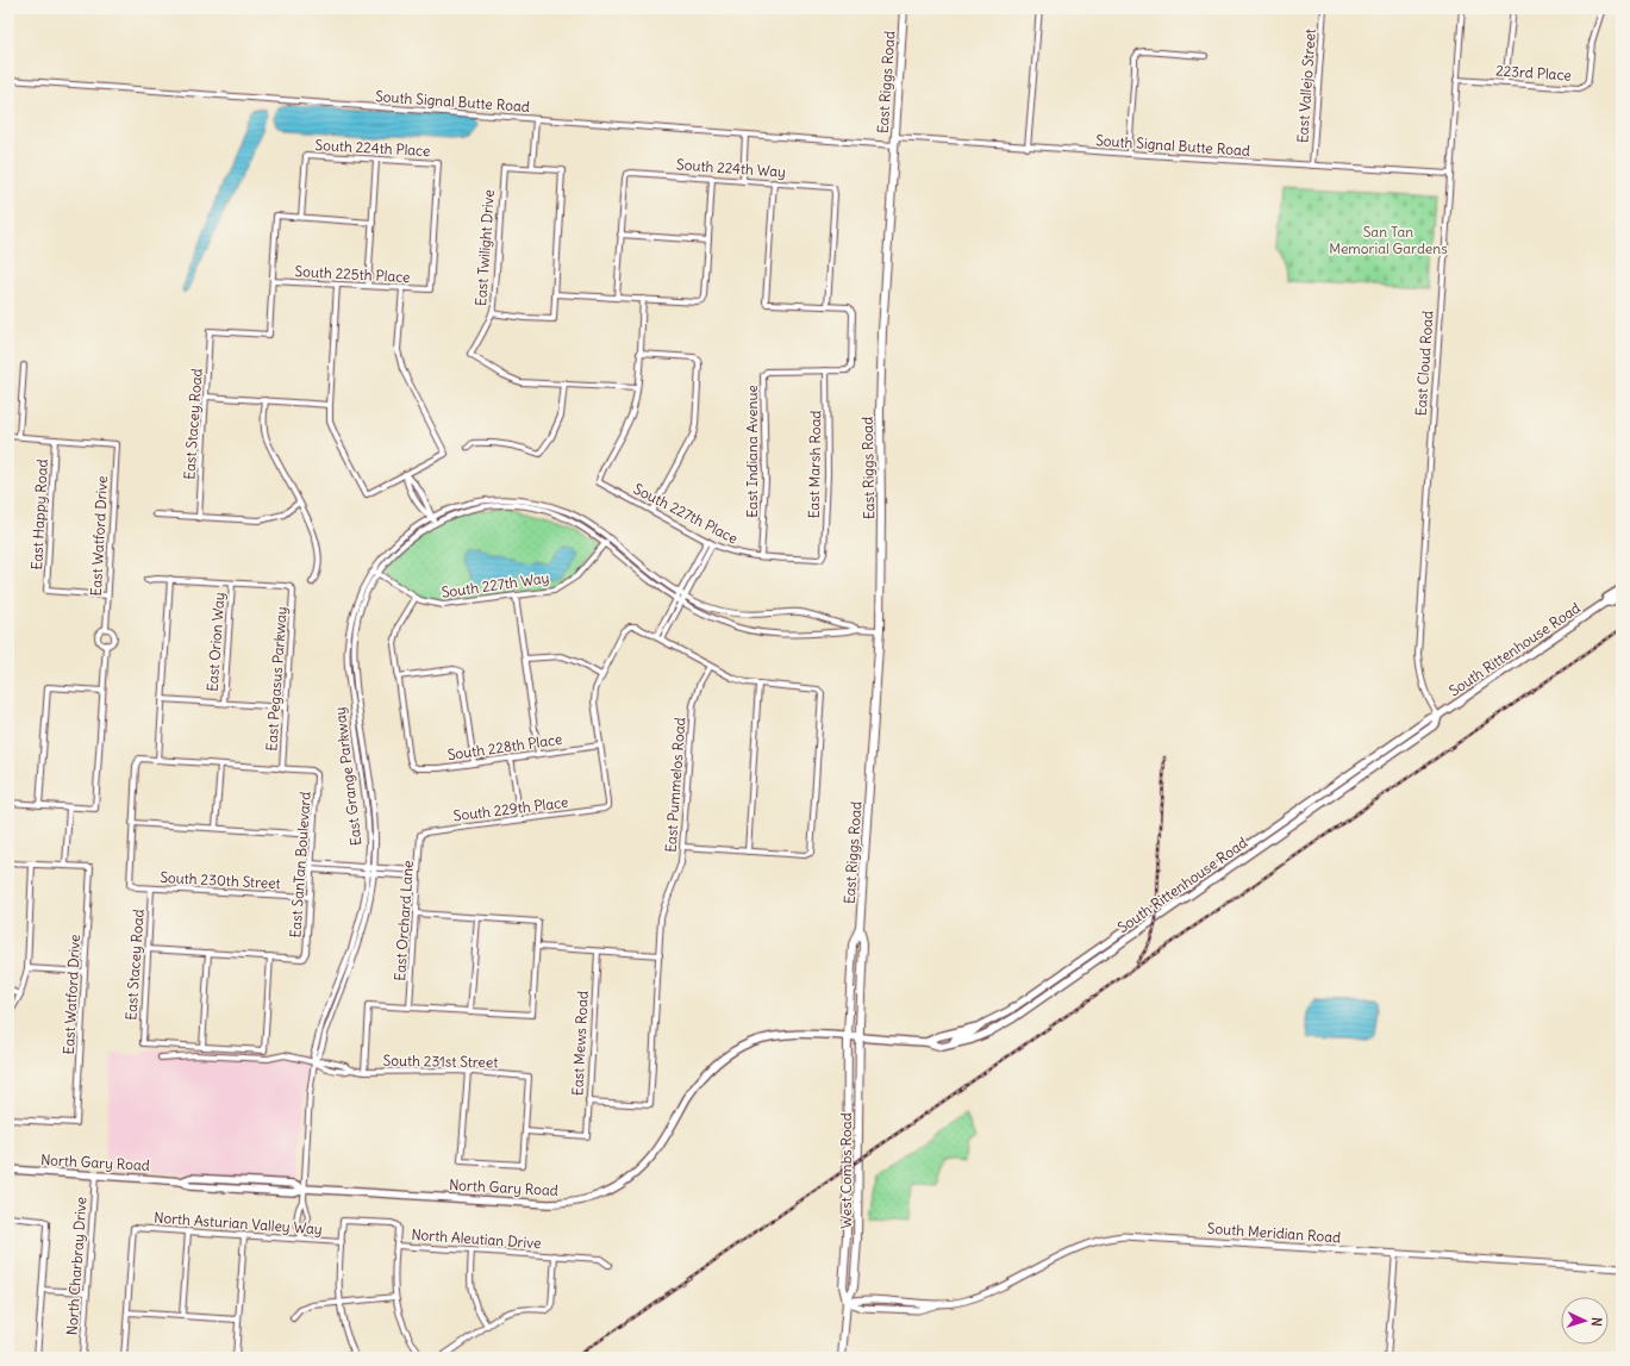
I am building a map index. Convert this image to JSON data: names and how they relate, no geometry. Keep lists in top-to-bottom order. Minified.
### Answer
{"streets":{"main road":["East Riggs Road","South Rittenhouse Road","North Gary Road","West Combs Road"],"street":["223rd Place","East Vallejo Street","South Signal Butte Road","South 224th Place","South 224th Way","East Twilight Drive","South 225th Place","East Cloud Road","East Stacey Road","East Indiana Avenue","East Marsh Road","South 227th Place","East Happy Road","East Watford Drive","South 227th Way","East Orion Way","East Pegasus Parkway","South 228th Place","East Grange Parkway","East Pummelos Road","South 229th Place","East SanTan Boulevard","South 230th Street","East Orchard Lane","East Mews Road","South 231st Street","North Asturian Valley Way","South Meridian Road","North Aleutian Drive","North Charbray Drive"]},"crossings":[["223rd Place","East Cloud Road"],["East Riggs Road","South Signal Butte Road"],["East Riggs Road","South Rittenhouse Road"],["East Riggs Road","North Gary Road"],["East Riggs Road","West Combs Road"],["East Vallejo Street","South Signal Butte Road"],["South Signal Butte Road","East Cloud Road"],["South 224th Place","South 225th Place"],["South 225th Place","East Stacey Road"],["East Cloud Road","South Rittenhouse Road"],["East Stacey Road","South 230th Street"],["East Indiana Avenue","East Marsh Road"],["East Indiana Avenue","South 227th Place"],["East Marsh Road","South 227th Place"],["East Happy Road","East Watford Drive"],["South 227th Way","East Grange Parkway"],["East Orion Way","East Pegasus Parkway"],["South Rittenhouse Road","North Gary Road"],["South Rittenhouse Road","West Combs Road"],["East Pegasus Parkway","East SanTan Boulevard"],["South 228th Place","South 229th Place"],["East Grange Parkway","South 231st Street"],["East Grange Parkway","North Gary Road"],["East Pummelos Road","East Mews Road"],["South 229th Place","East Orchard Lane"],["East SanTan Boulevard","South 230th Street"],["East Mews Road","South 231st Street"],["North Gary Road","West Combs Road"],["North Gary Road","North Charbray Drive"],["West Combs Road","South Meridian Road"]],"parks":["San Tan Memorial Gardens"],"north":"right"}
